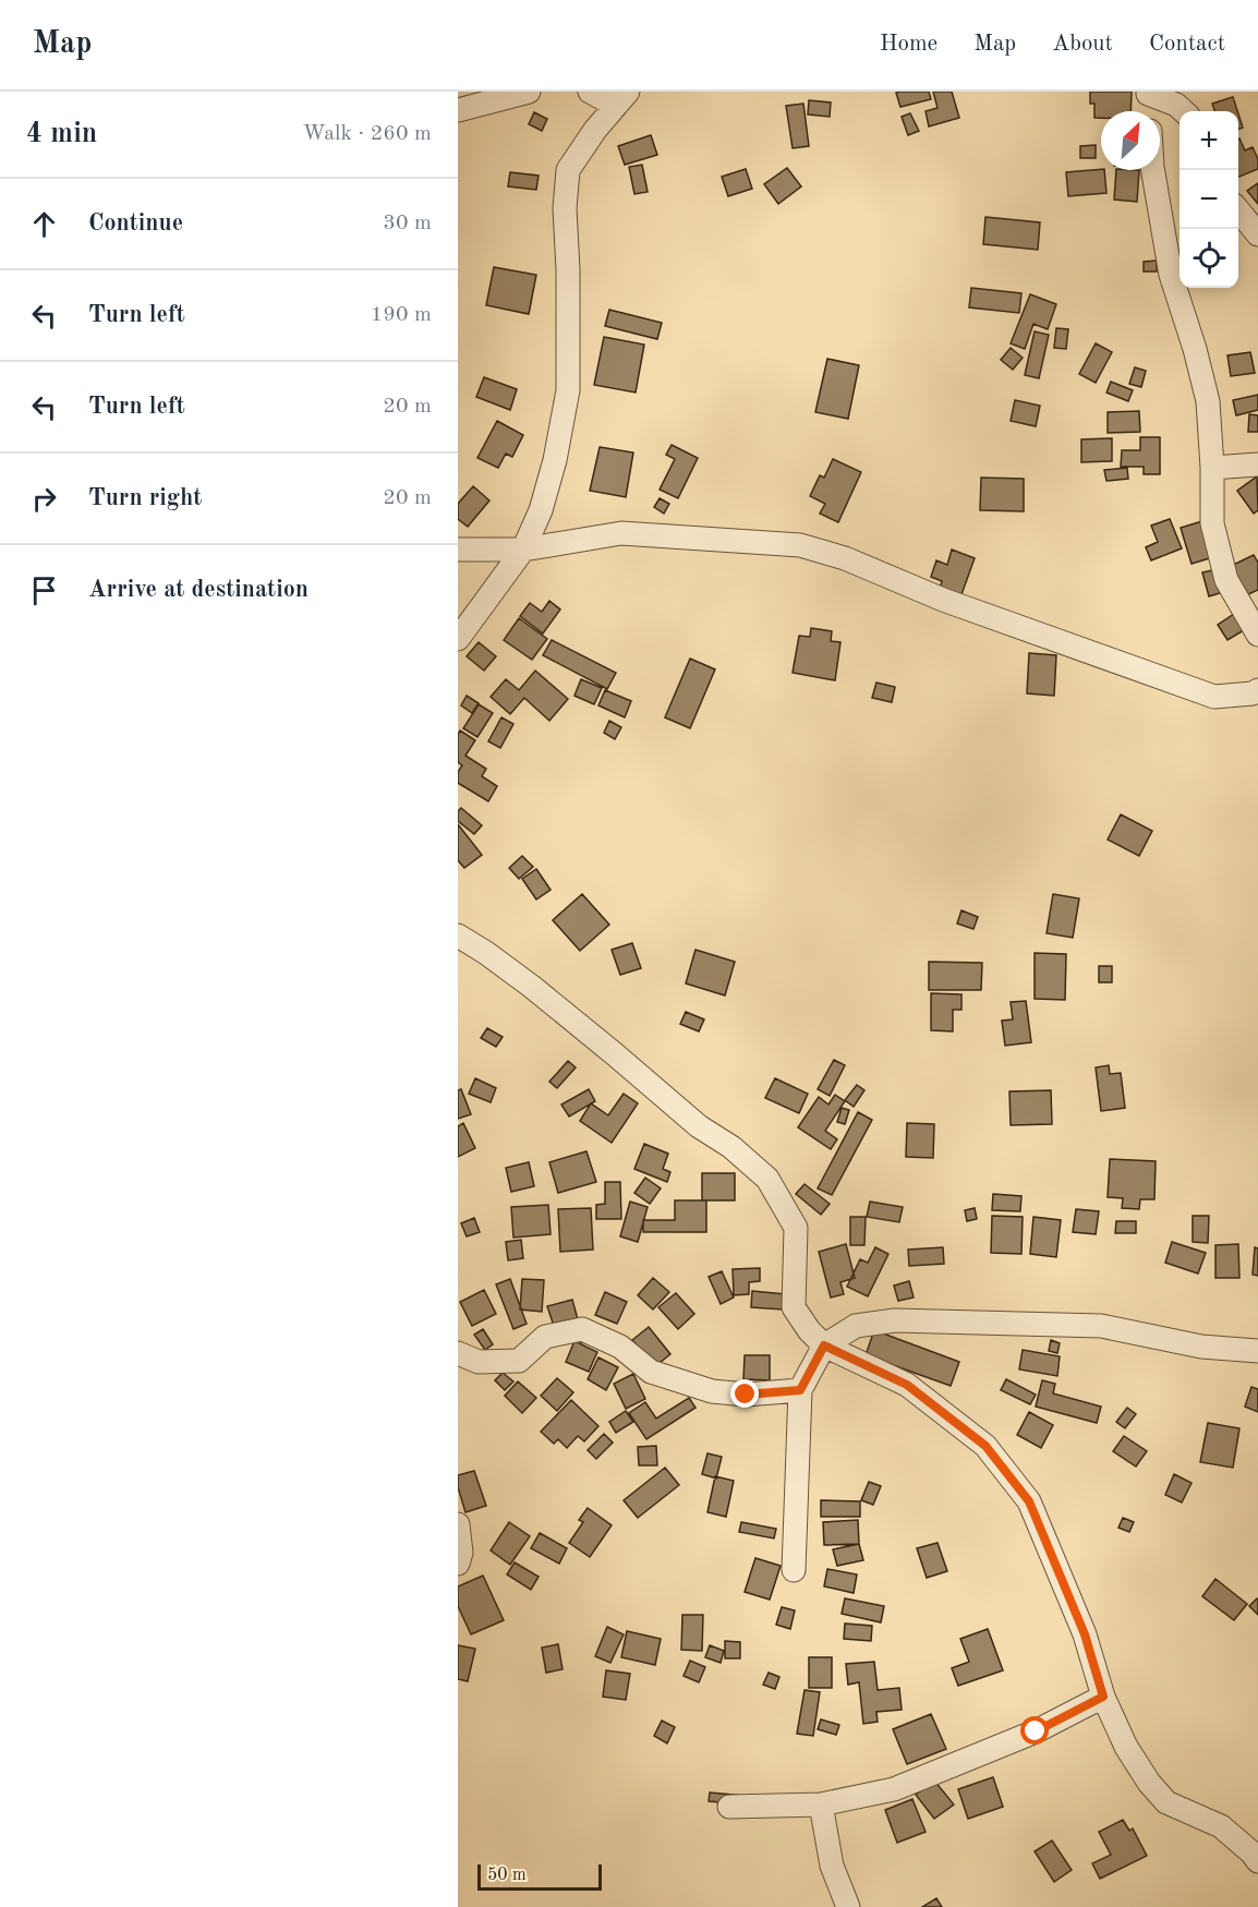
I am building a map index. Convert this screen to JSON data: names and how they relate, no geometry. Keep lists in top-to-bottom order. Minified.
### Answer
{"scale_bar":"50 m","north":"top right","page":{"header":"Map","nav":["Home","Map","About","Contact"],"heading":["4 min","Walk · 260 m"],"map_buttons":["+","−"],"list":[["Continue","30 m"],["Turn left","190 m"],["Turn left","20 m"],["Turn right","20 m"],"Arrive at destination"],"scale":"50 m"}}
